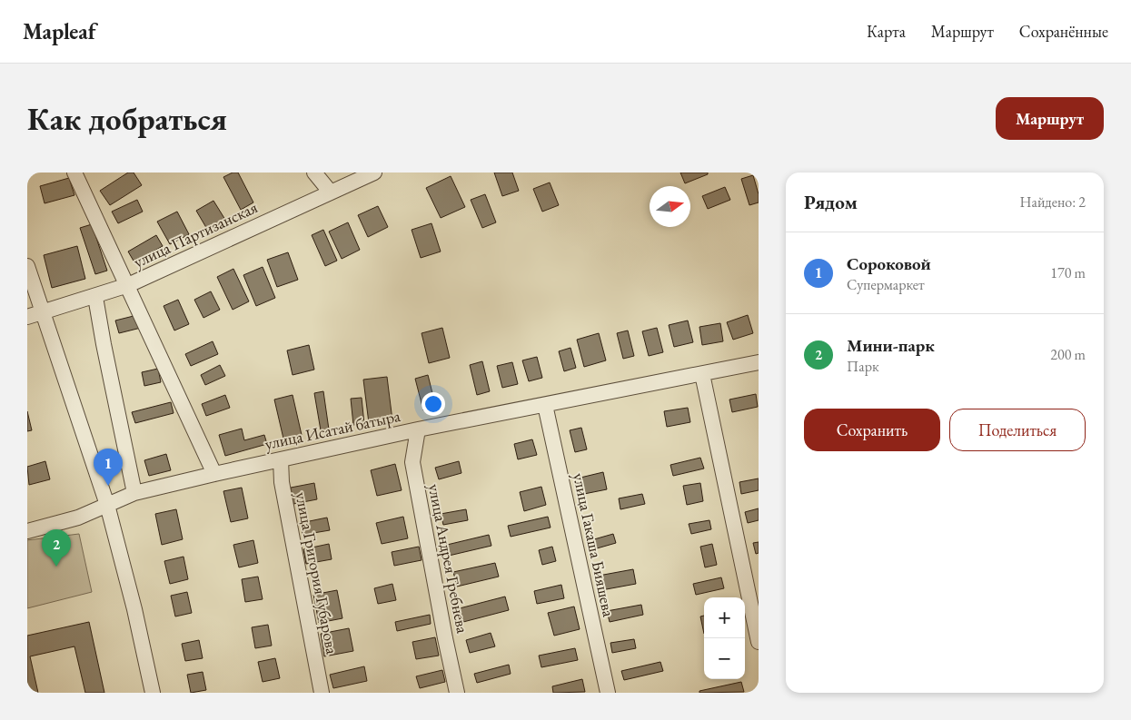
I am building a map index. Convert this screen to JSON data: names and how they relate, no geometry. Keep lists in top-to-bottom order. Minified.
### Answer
{"streets":{"street":["улица Партизанская","улица Исатай батыра","улица Гакаша Бияшева","улица Андрея Гребнева","улица Григория Губарова"]},"crossings":[["улица Исатай батыра","улица Гакаша Бияшева"],["улица Исатай батыра","улица Андрея Гребнева"],["улица Исатай батыра","улица Григория Губарова"]],"north":"right","page":{"header":"Mapleaf","nav":["Карта","Маршрут","Сохранённые"],"buttons":["Маршрут",["Сохранить","Поделиться"]],"title":"Как добраться","heading":["Рядом","Найдено: 2"],"list":[{"mark":"1","name":"Сороковой","note":"Супермаркет","value":"170 m"},{"mark":"2","name":"Мини-парк","note":"Парк","value":"200 m"}],"pins":["1","2"],"map_buttons":["+","−"]}}
